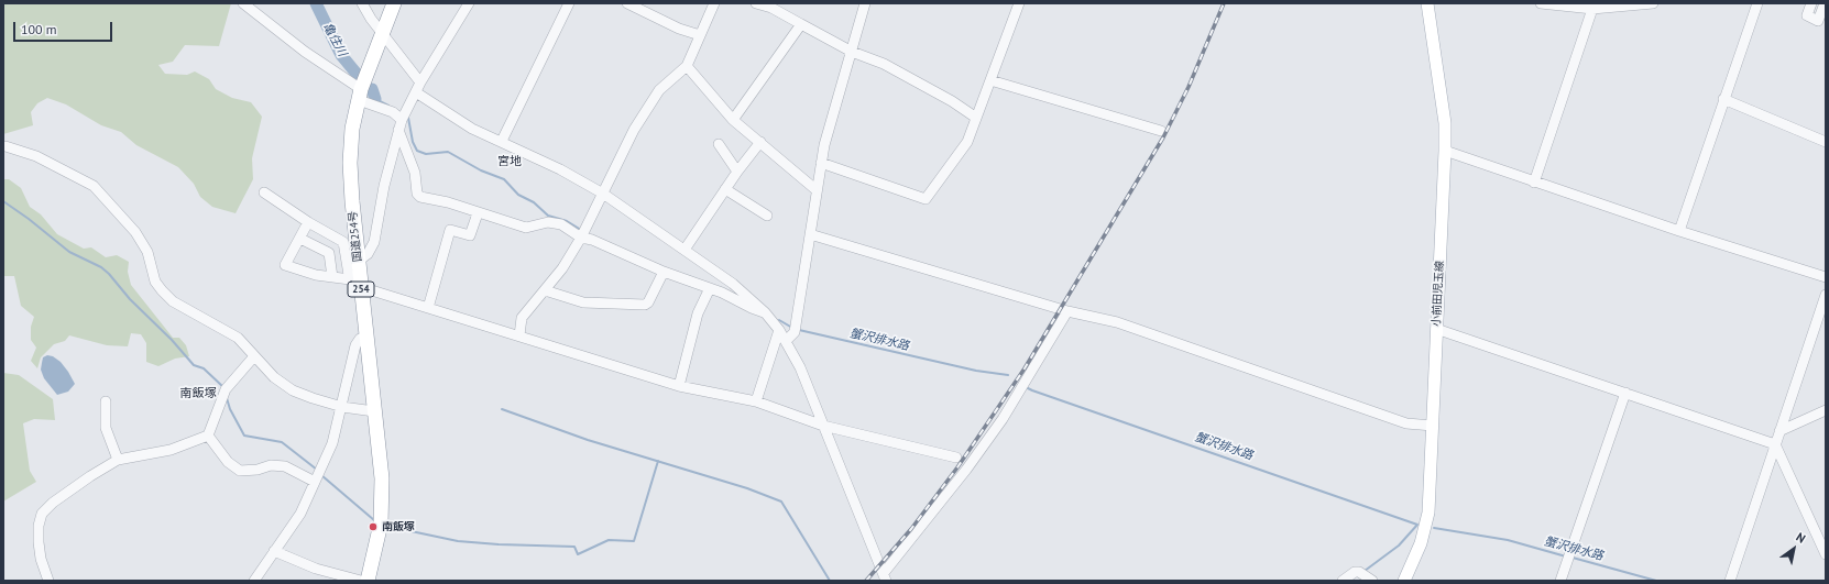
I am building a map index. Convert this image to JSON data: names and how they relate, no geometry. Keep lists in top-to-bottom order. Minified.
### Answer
{"streets":{"highway":["国道254号","254"],"main road":["小前田児玉線"]},"districts":["宮地","南飯塚"],"water":["亀住川","蟹沢排水路"],"places":["南飯塚"],"scale_bar":"100 m","north":"top right"}
